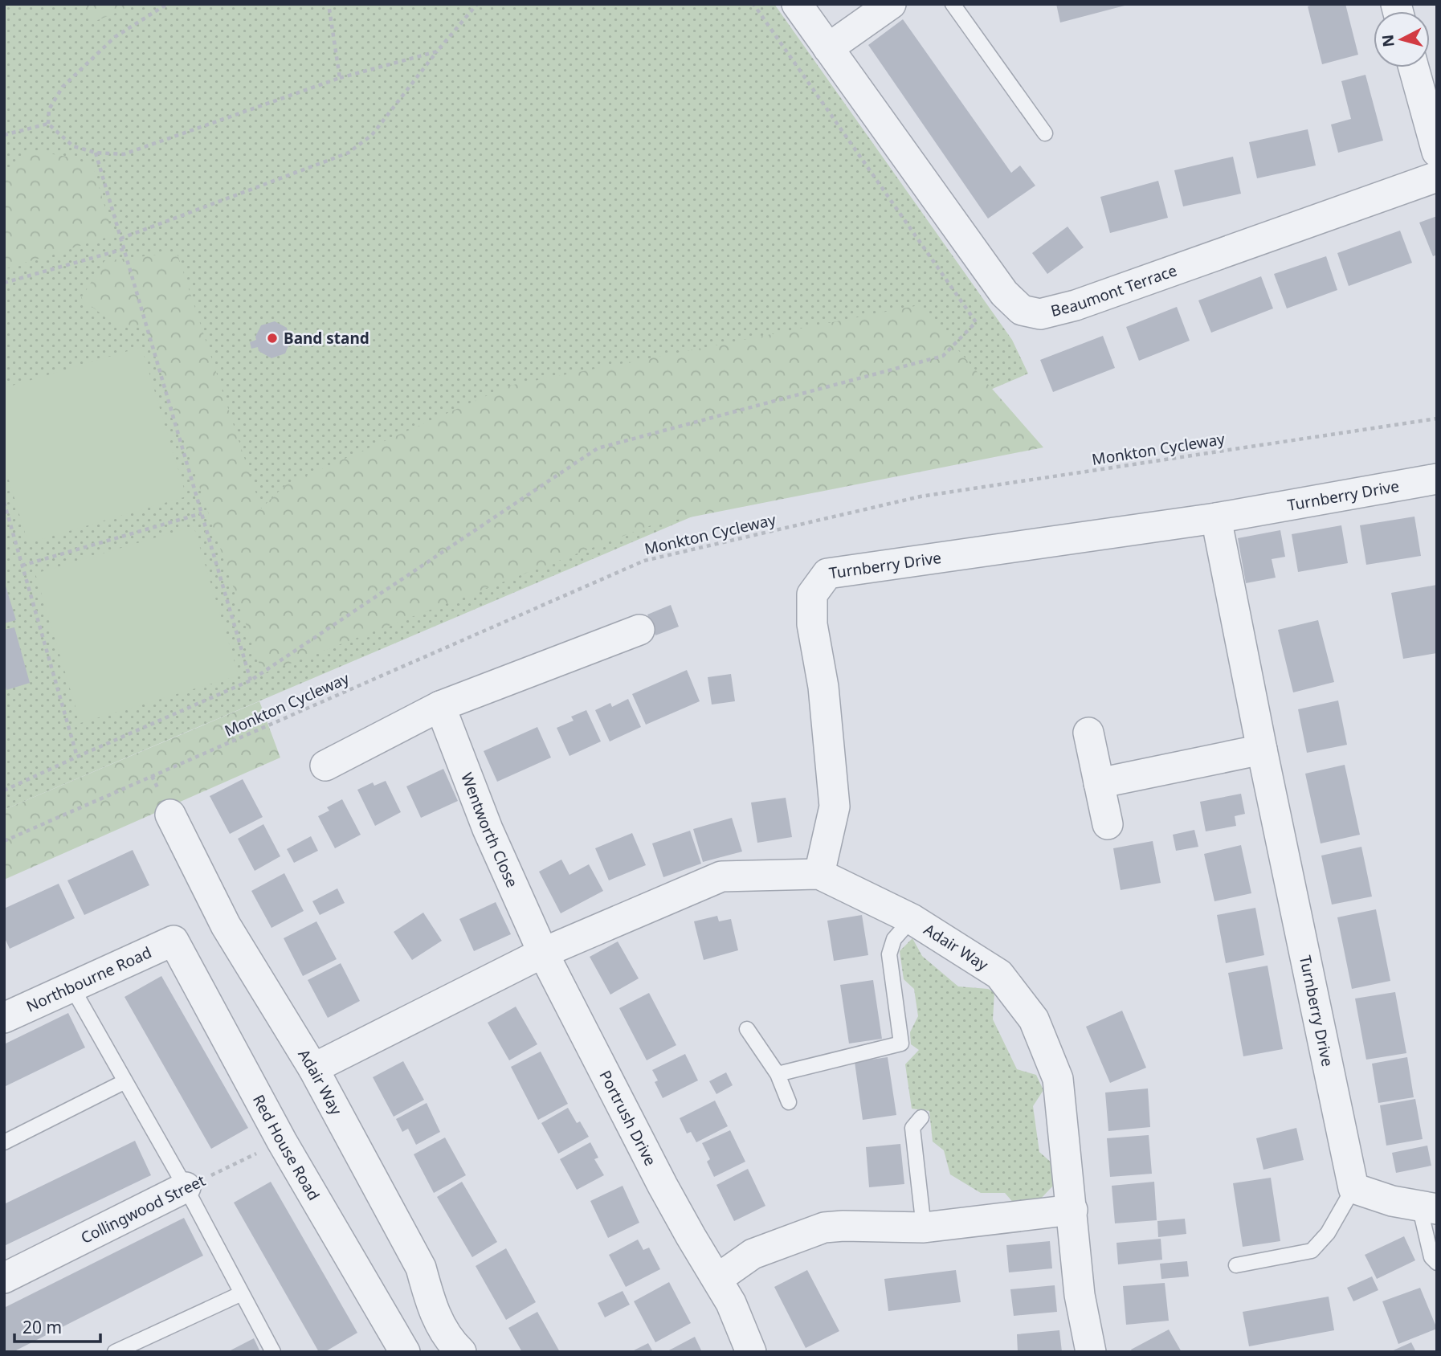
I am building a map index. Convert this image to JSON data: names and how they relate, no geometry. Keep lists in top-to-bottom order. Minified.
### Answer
{"streets":{"street":["Beaumont Terrace","Turnberry Drive","Wentworth Close","Adair Way","Northbourne Road","Portrush Drive","Red House Road","Collingwood Street"],"path":["Monkton Cycleway"]},"crossings":[["Turnberry Drive","Adair Way"],["Wentworth Close","Adair Way"],["Wentworth Close","Portrush Drive"],["Adair Way","Portrush Drive"],["Northbourne Road","Red House Road"],["Red House Road","Collingwood Street"]],"places":["Band stand"],"scale_bar":"20 m","north":"left"}
